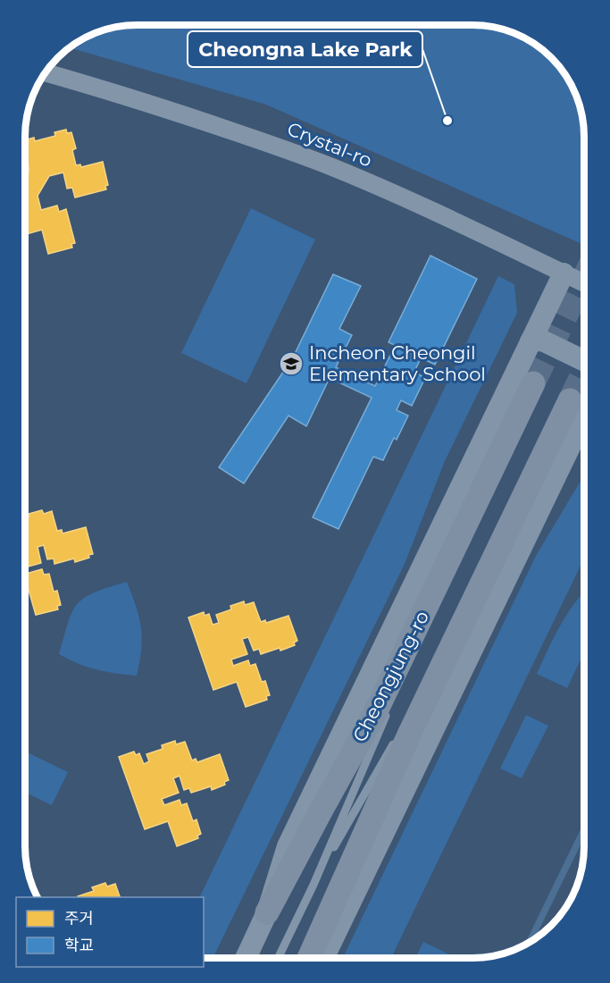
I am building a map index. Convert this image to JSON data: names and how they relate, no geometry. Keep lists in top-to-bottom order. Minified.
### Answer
{"streets":{"main road":["Cheongjung-ro"],"street":["Crystal-ro"]},"places":{"other":["Cheongna Lake Park"],"school or university":["Incheon Cheongil Elementary School"]},"legend":["주거","학교"]}
